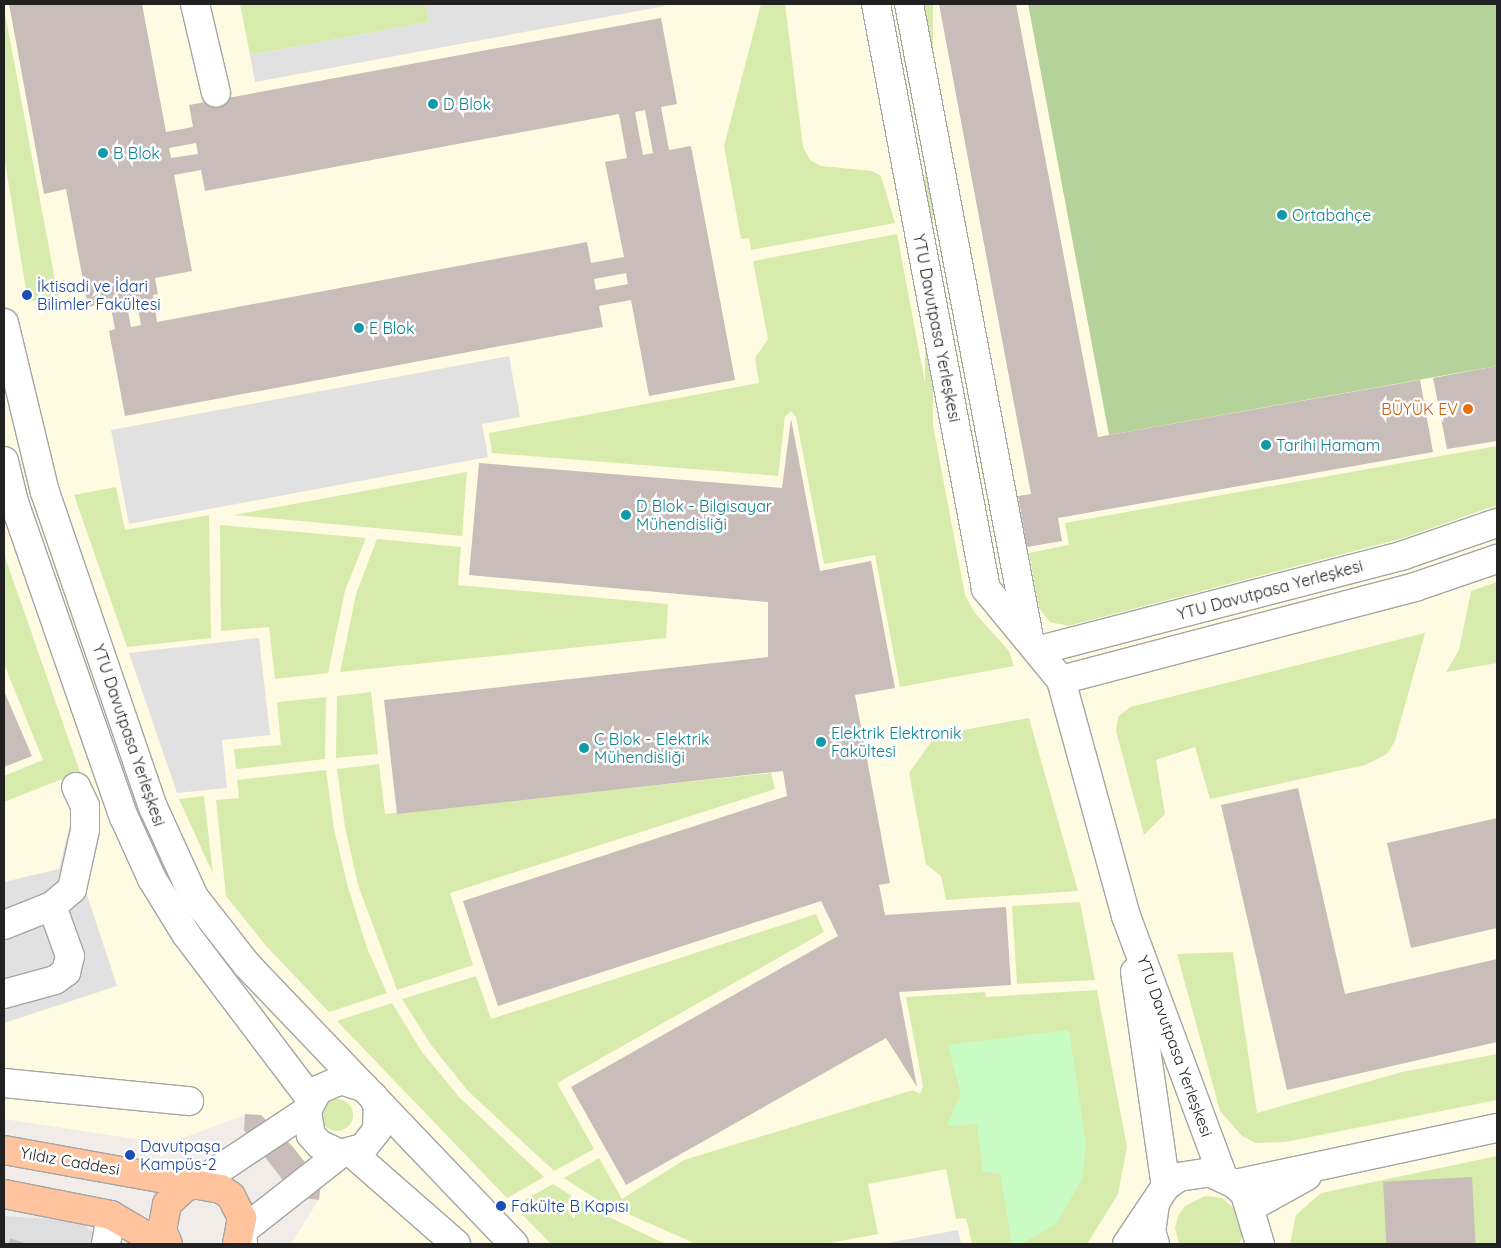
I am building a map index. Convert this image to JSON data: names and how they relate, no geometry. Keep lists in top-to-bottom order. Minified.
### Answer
{"streets":{"main road":["Yıldız Caddesi"],"street":["YTU Davutpasa Yerleşkesi"]},"crossings":[["YTU Davutpasa Yerleşkesi","Yıldız Caddesi"]],"places":["D Blok","B Blok","Ortabahçe","İktisadi ve İdari Bilimler Fakültesi","E Blok","BÜYÜK EV","Tarihi Hamam","D Blok - Bilgisayar Mühendisliği","Elektrik Elektronik Fakültesi","C Blok - Elektrik Mühendisliği","Davutpaşa Kampüs-2","Fakülte B Kapısı"]}
